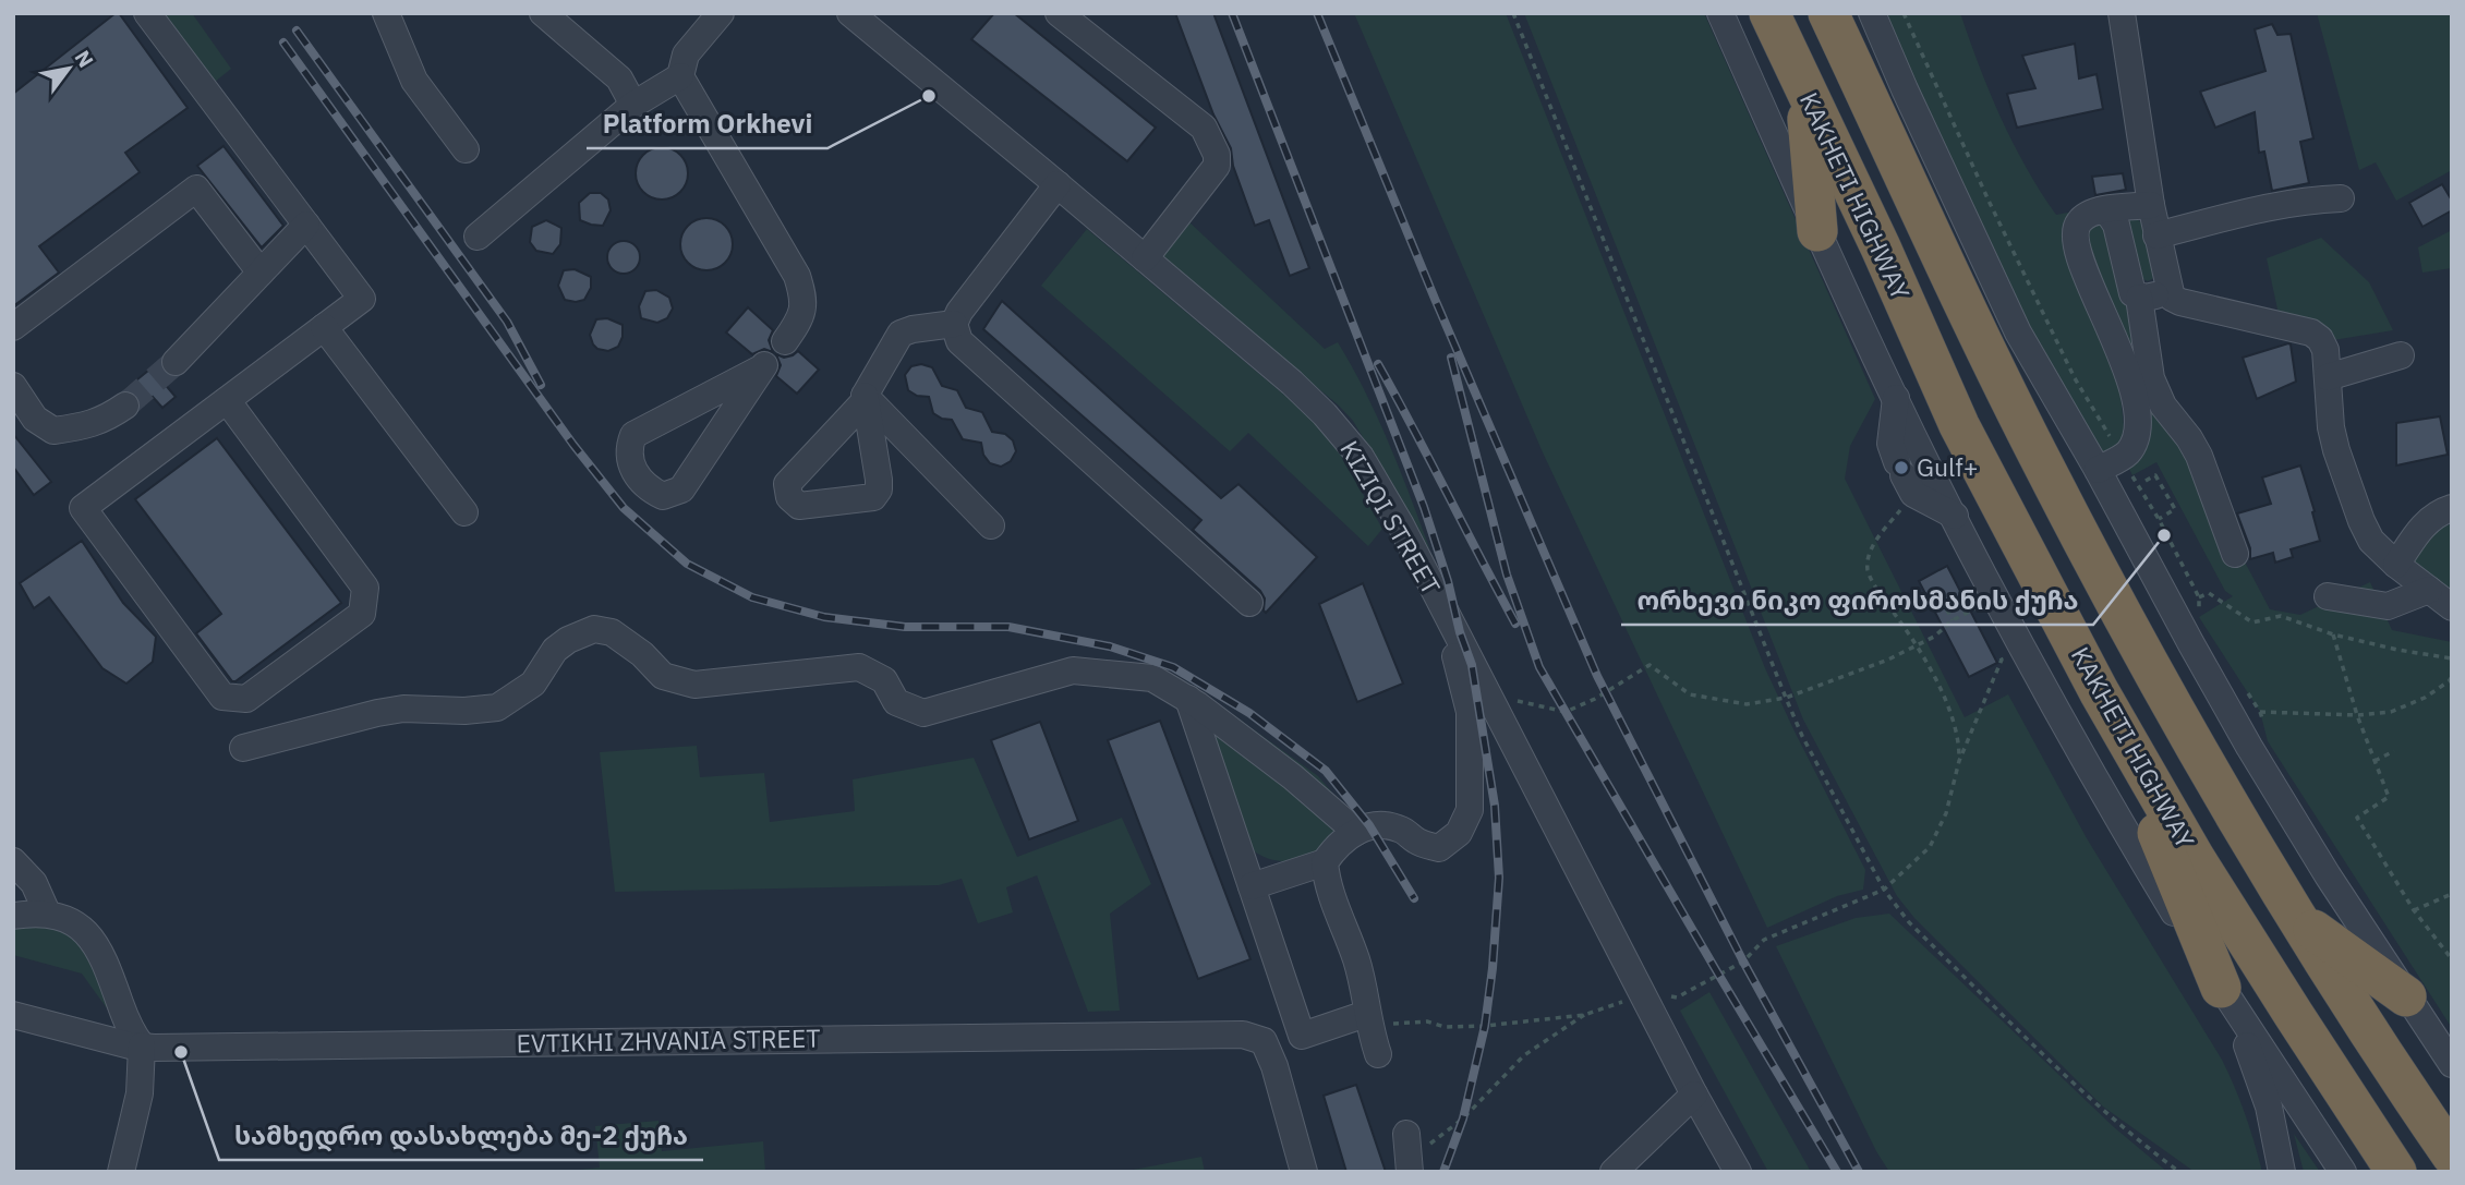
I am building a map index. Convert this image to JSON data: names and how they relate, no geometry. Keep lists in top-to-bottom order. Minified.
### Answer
{"streets":{"highway":["KAKHETI HIGHWAY"],"street":["KIZIQI STREET","EVTIKHI ZHVANIA STREET"]},"places":["Platform Orkhevi","Gulf+","ორხევი ნიკო ფიროსმანის ქუჩა","სამხედრო დასახლება მე-2 ქუჩა"],"north":"top right"}
